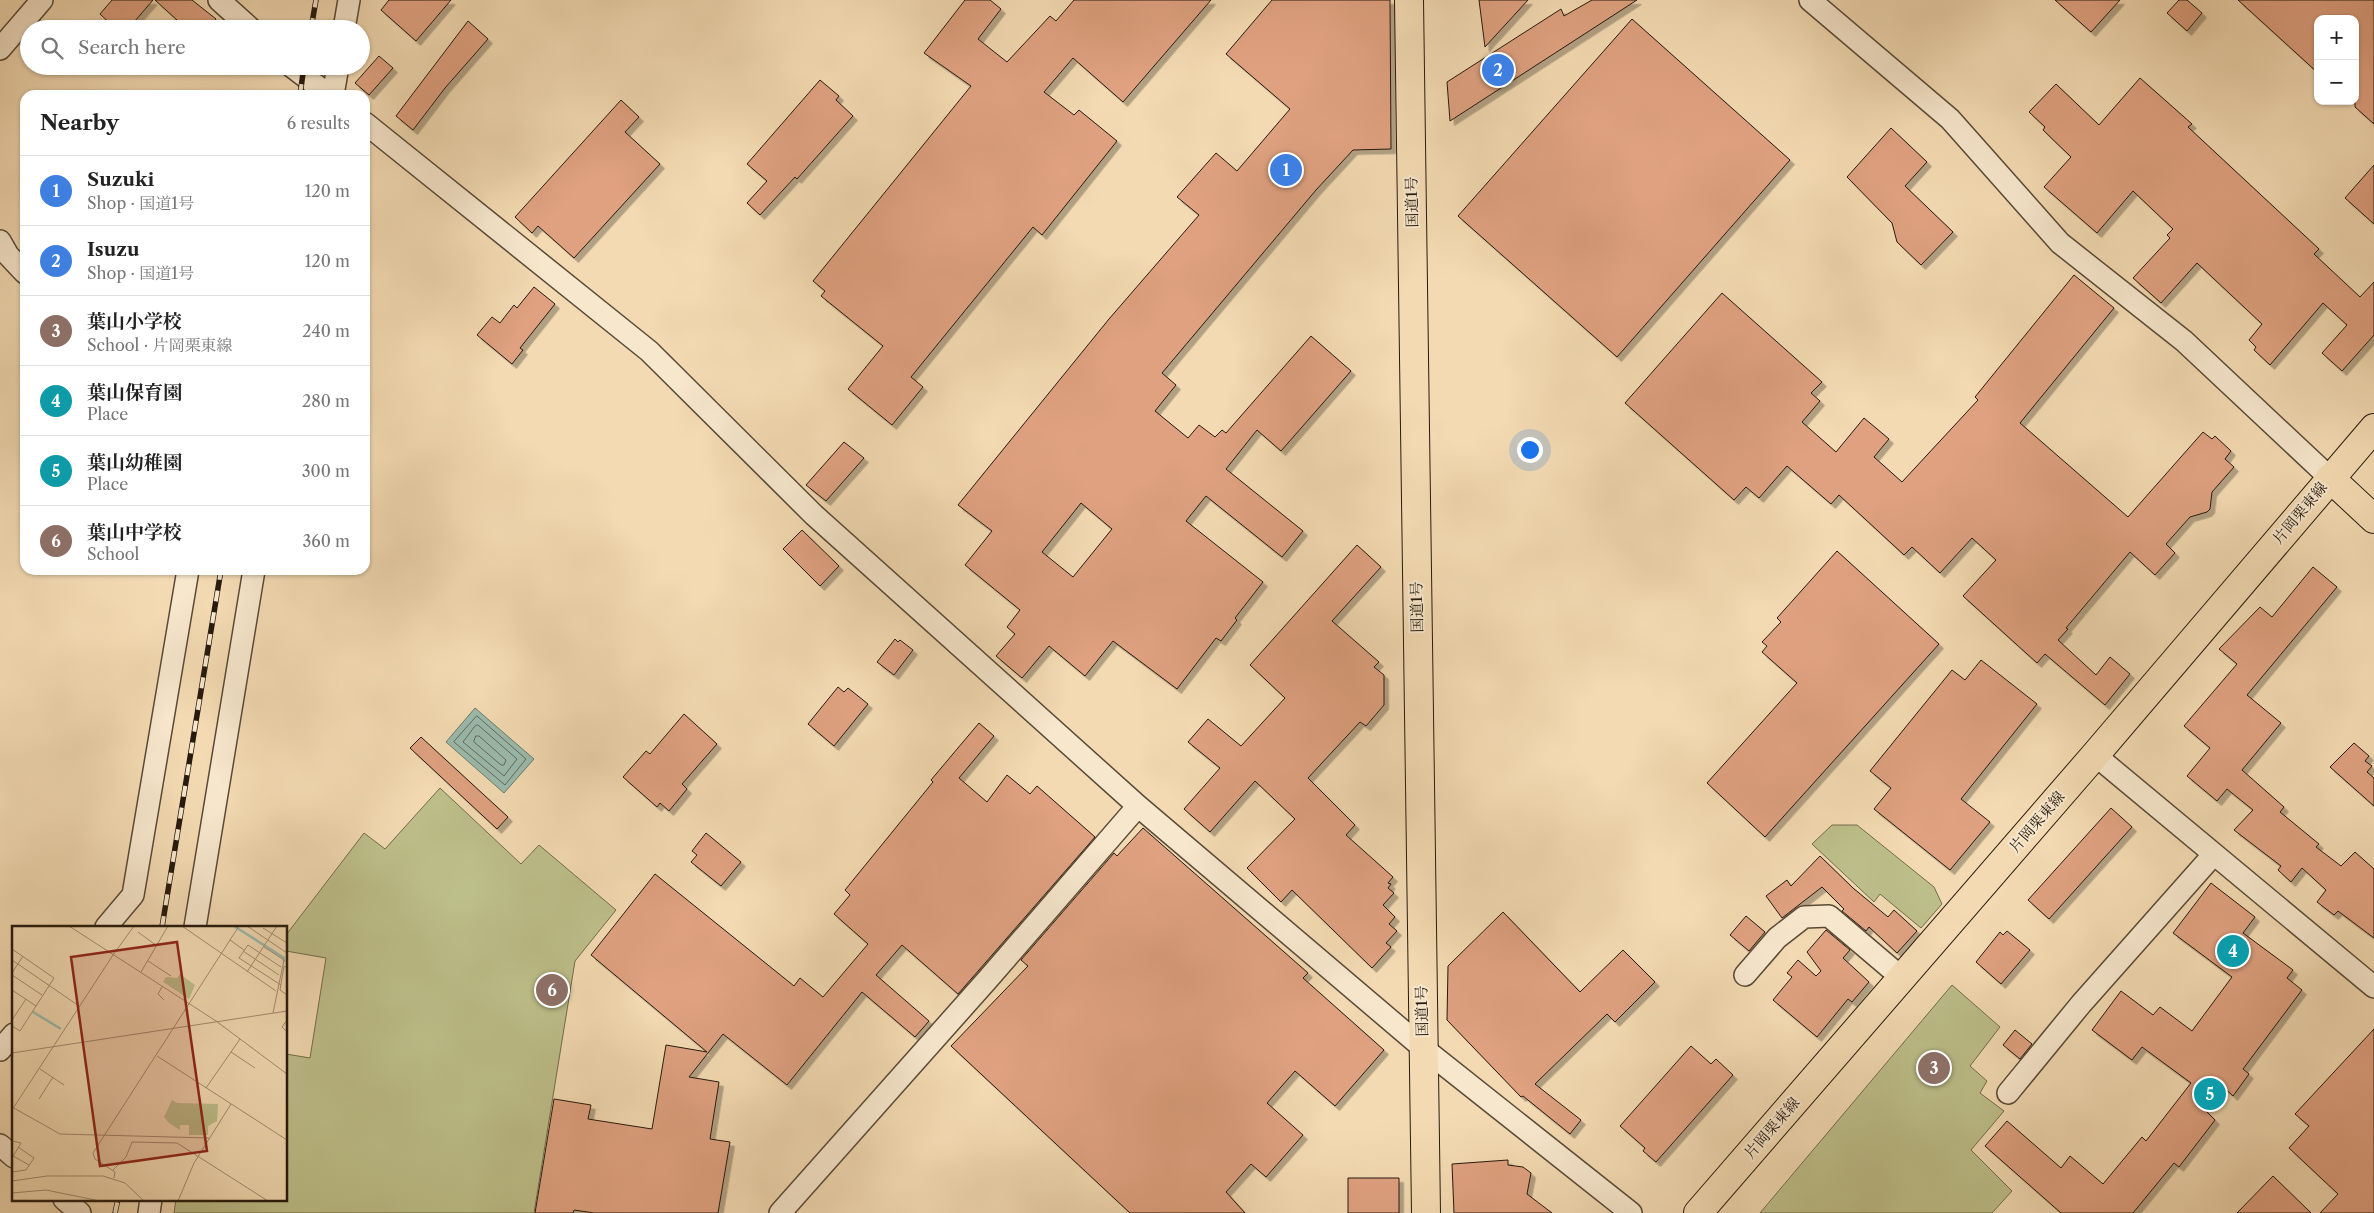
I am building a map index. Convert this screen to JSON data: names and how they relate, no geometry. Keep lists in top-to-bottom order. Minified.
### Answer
{"streets":{"main road":["国道1号","片岡栗東線"]},"page":{"map_buttons":["+","−"],"search":"Search here","pins":["2","1","4","6","3","5"],"heading":["Nearby","6 results"],"list":[{"mark":"1","name":"Suzuki","note":"Shop · 国道1号","value":"120 m"},{"mark":"2","name":"Isuzu","note":"Shop · 国道1号","value":"120 m"},{"mark":"3","name":"葉山小学校","note":"School · 片岡栗東線","value":"240 m"},{"mark":"4","name":"葉山保育園","note":"Place","value":"280 m"},{"mark":"5","name":"葉山幼稚園","note":"Place","value":"300 m"},{"mark":"6","name":"葉山中学校","note":"School","value":"360 m"}]}}
